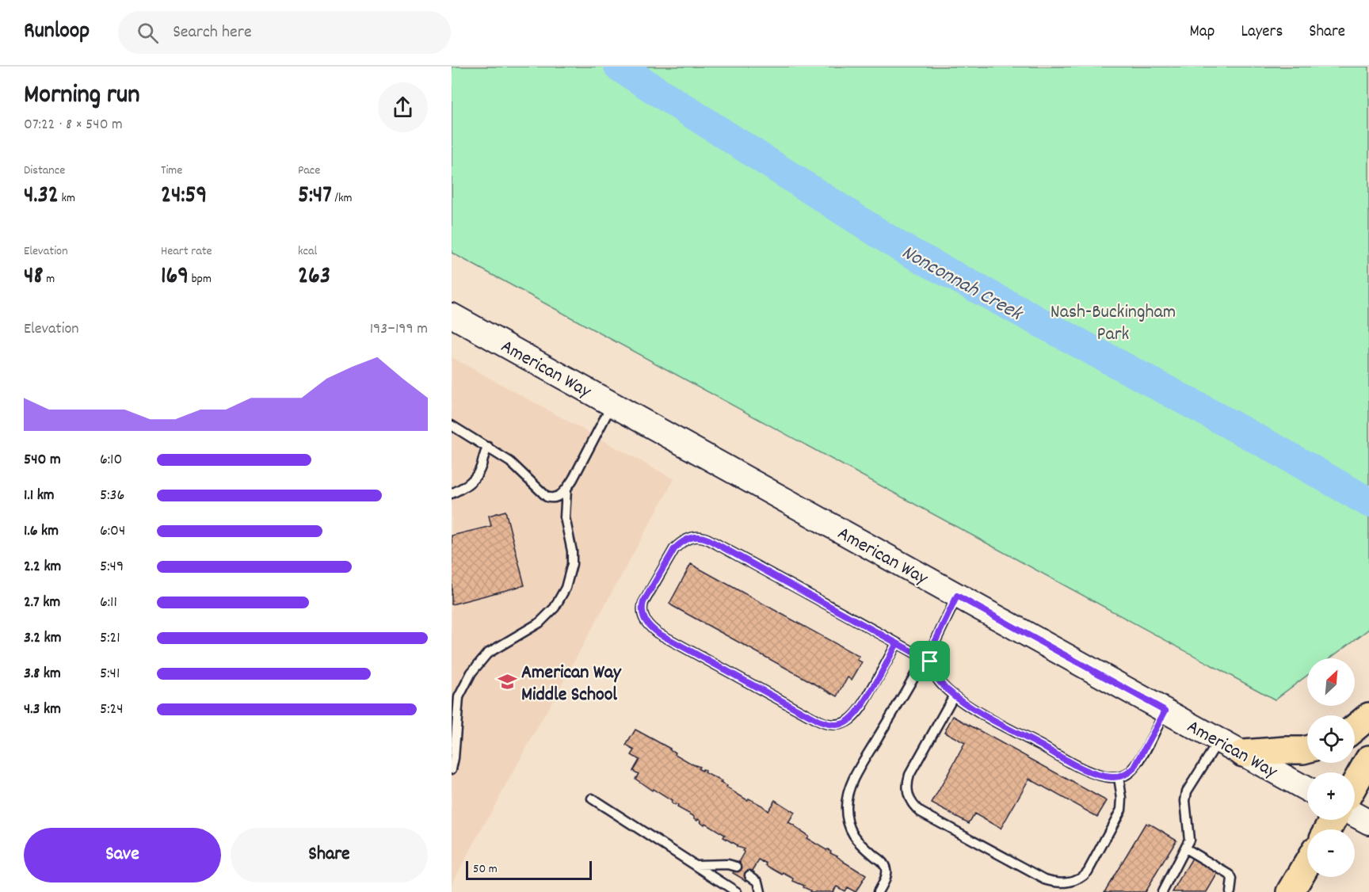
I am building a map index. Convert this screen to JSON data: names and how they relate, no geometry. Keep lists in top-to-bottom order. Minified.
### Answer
{"streets":{"main road":["American Way"]},"water":["Nonconnah Creek"],"parks":["Nash-Buckingham Park"],"places":{"school or university":["American Way Middle School"]},"scale_bar":"50 m","north":"top right","page":{"header":"Runloop","search":"Search here","nav":["Map","Layers","Share"],"heading":["Morning run","07:22 · 8 × 540 m"],"stats":[["Distance","4.32 km"],["Time","24:59"],["Pace","5:47 /km"],["Elevation","48 m"],["Heart rate","169 bpm"],["kcal","263"]],"chart":["Elevation","193–199 m"],"list":[{"name":"540 m","note":"6:10"},{"name":"1.1 km","note":"5:36"},{"name":"1.6 km","note":"6:04"},{"name":"2.2 km","note":"5:49"},{"name":"2.7 km","note":"6:11"},{"name":"3.2 km","note":"5:21"},{"name":"3.8 km","note":"5:41"},{"name":"4.3 km","note":"5:24"}],"map_buttons":["+","−"],"buttons":["Save","Share"],"scale":"50 m"}}
